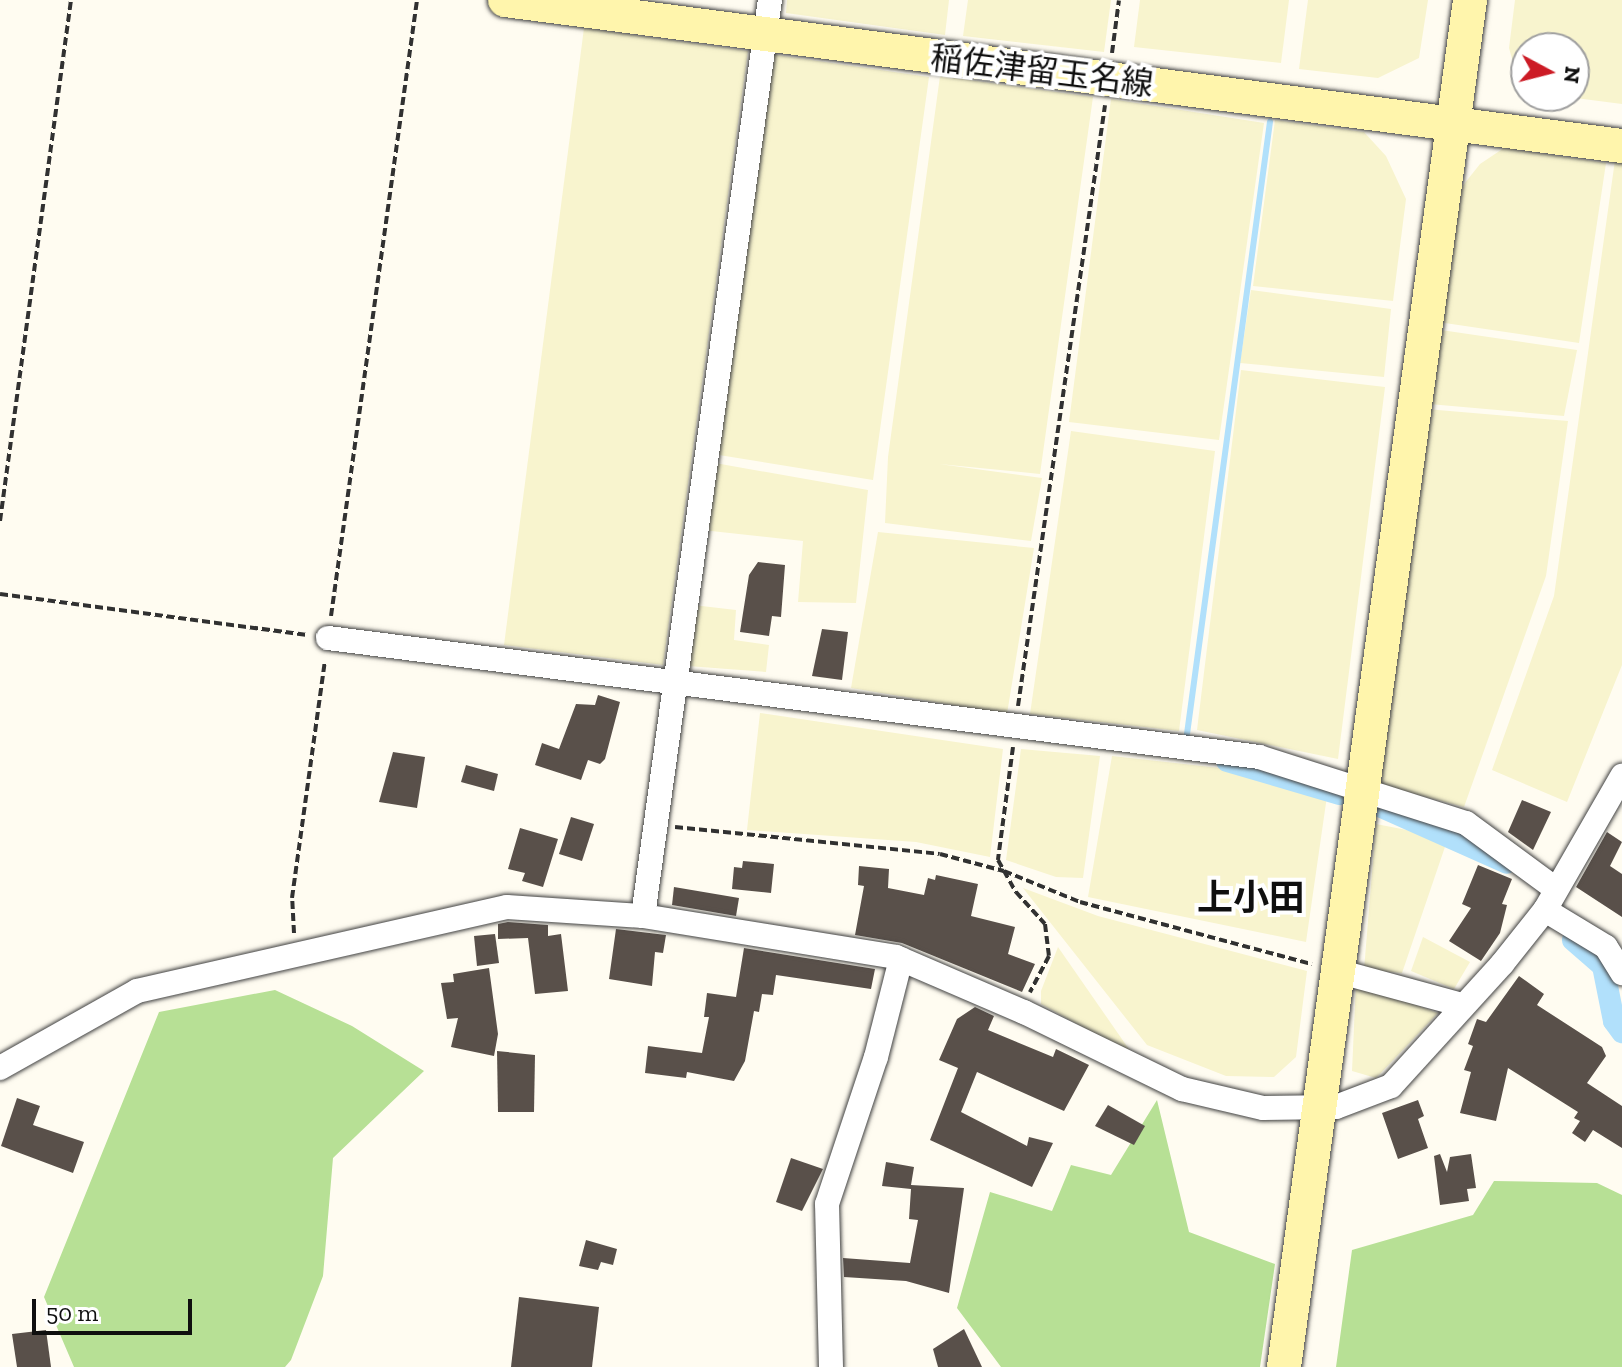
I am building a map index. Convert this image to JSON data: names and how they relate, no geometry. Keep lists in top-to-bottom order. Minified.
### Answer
{"streets":{"street":["稲佐津留玉名線"]},"districts":["上小田"],"scale_bar":"50 m","north":"right"}
